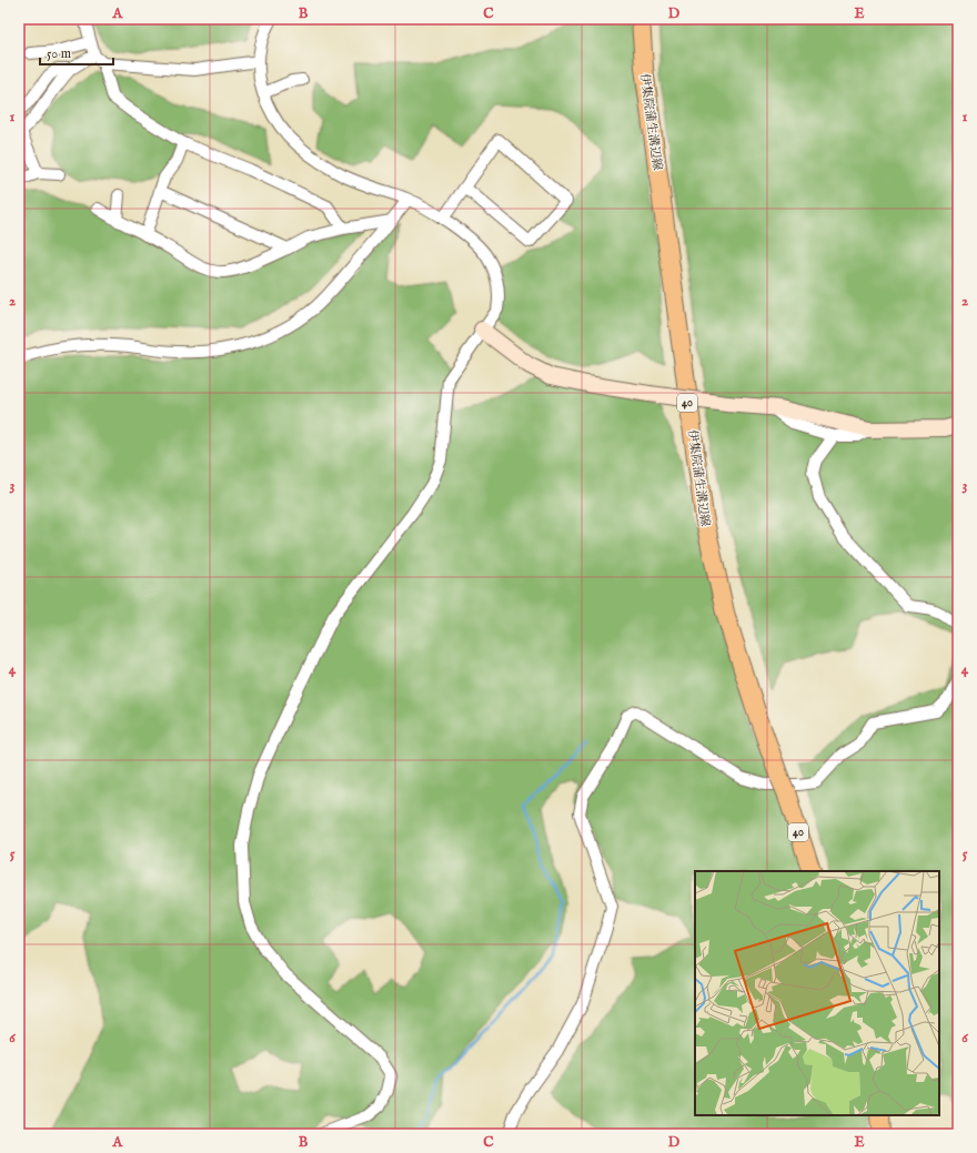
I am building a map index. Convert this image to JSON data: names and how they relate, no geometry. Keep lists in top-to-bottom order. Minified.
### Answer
{"streets":{"main road":["伊集院蒲生溝辺線","40"]},"scale_bar":"50 m","grid":{"columns":["A","B","C","D","E"],"rows":["1","2","3","4","5","6"]}}
